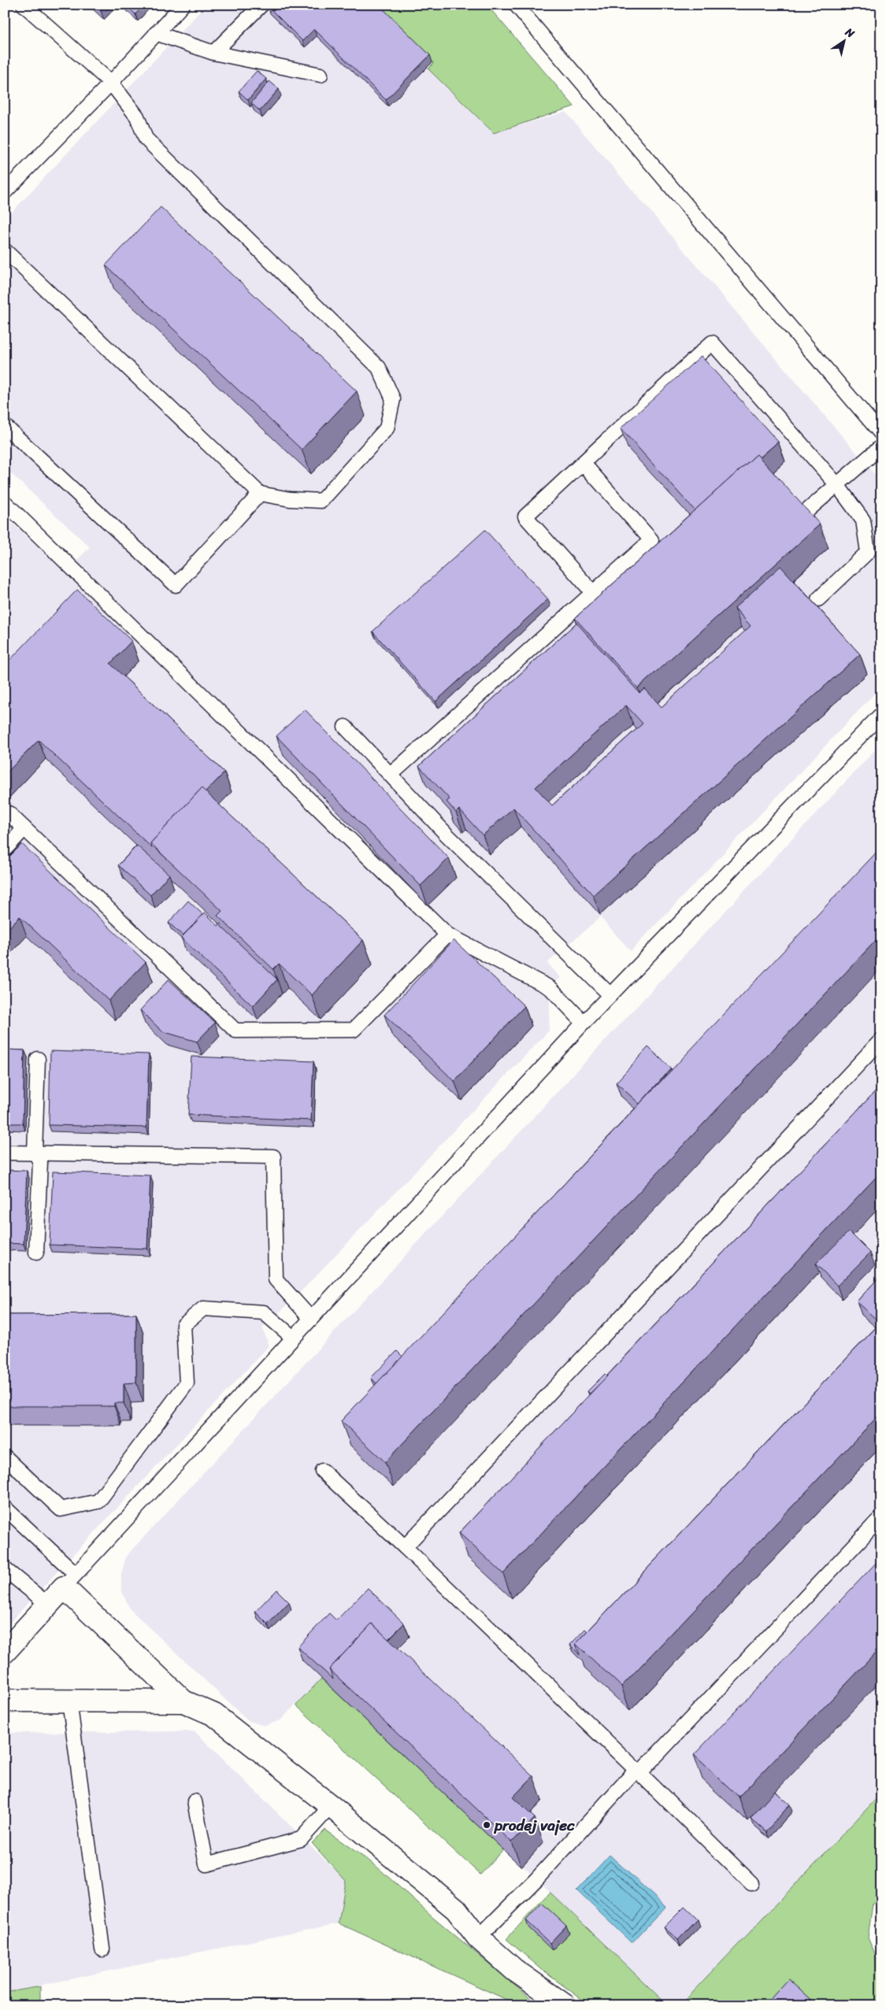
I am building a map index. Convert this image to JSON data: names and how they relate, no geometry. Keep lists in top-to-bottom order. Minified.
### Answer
{"places":["prodej vajec"],"north":"top right"}
